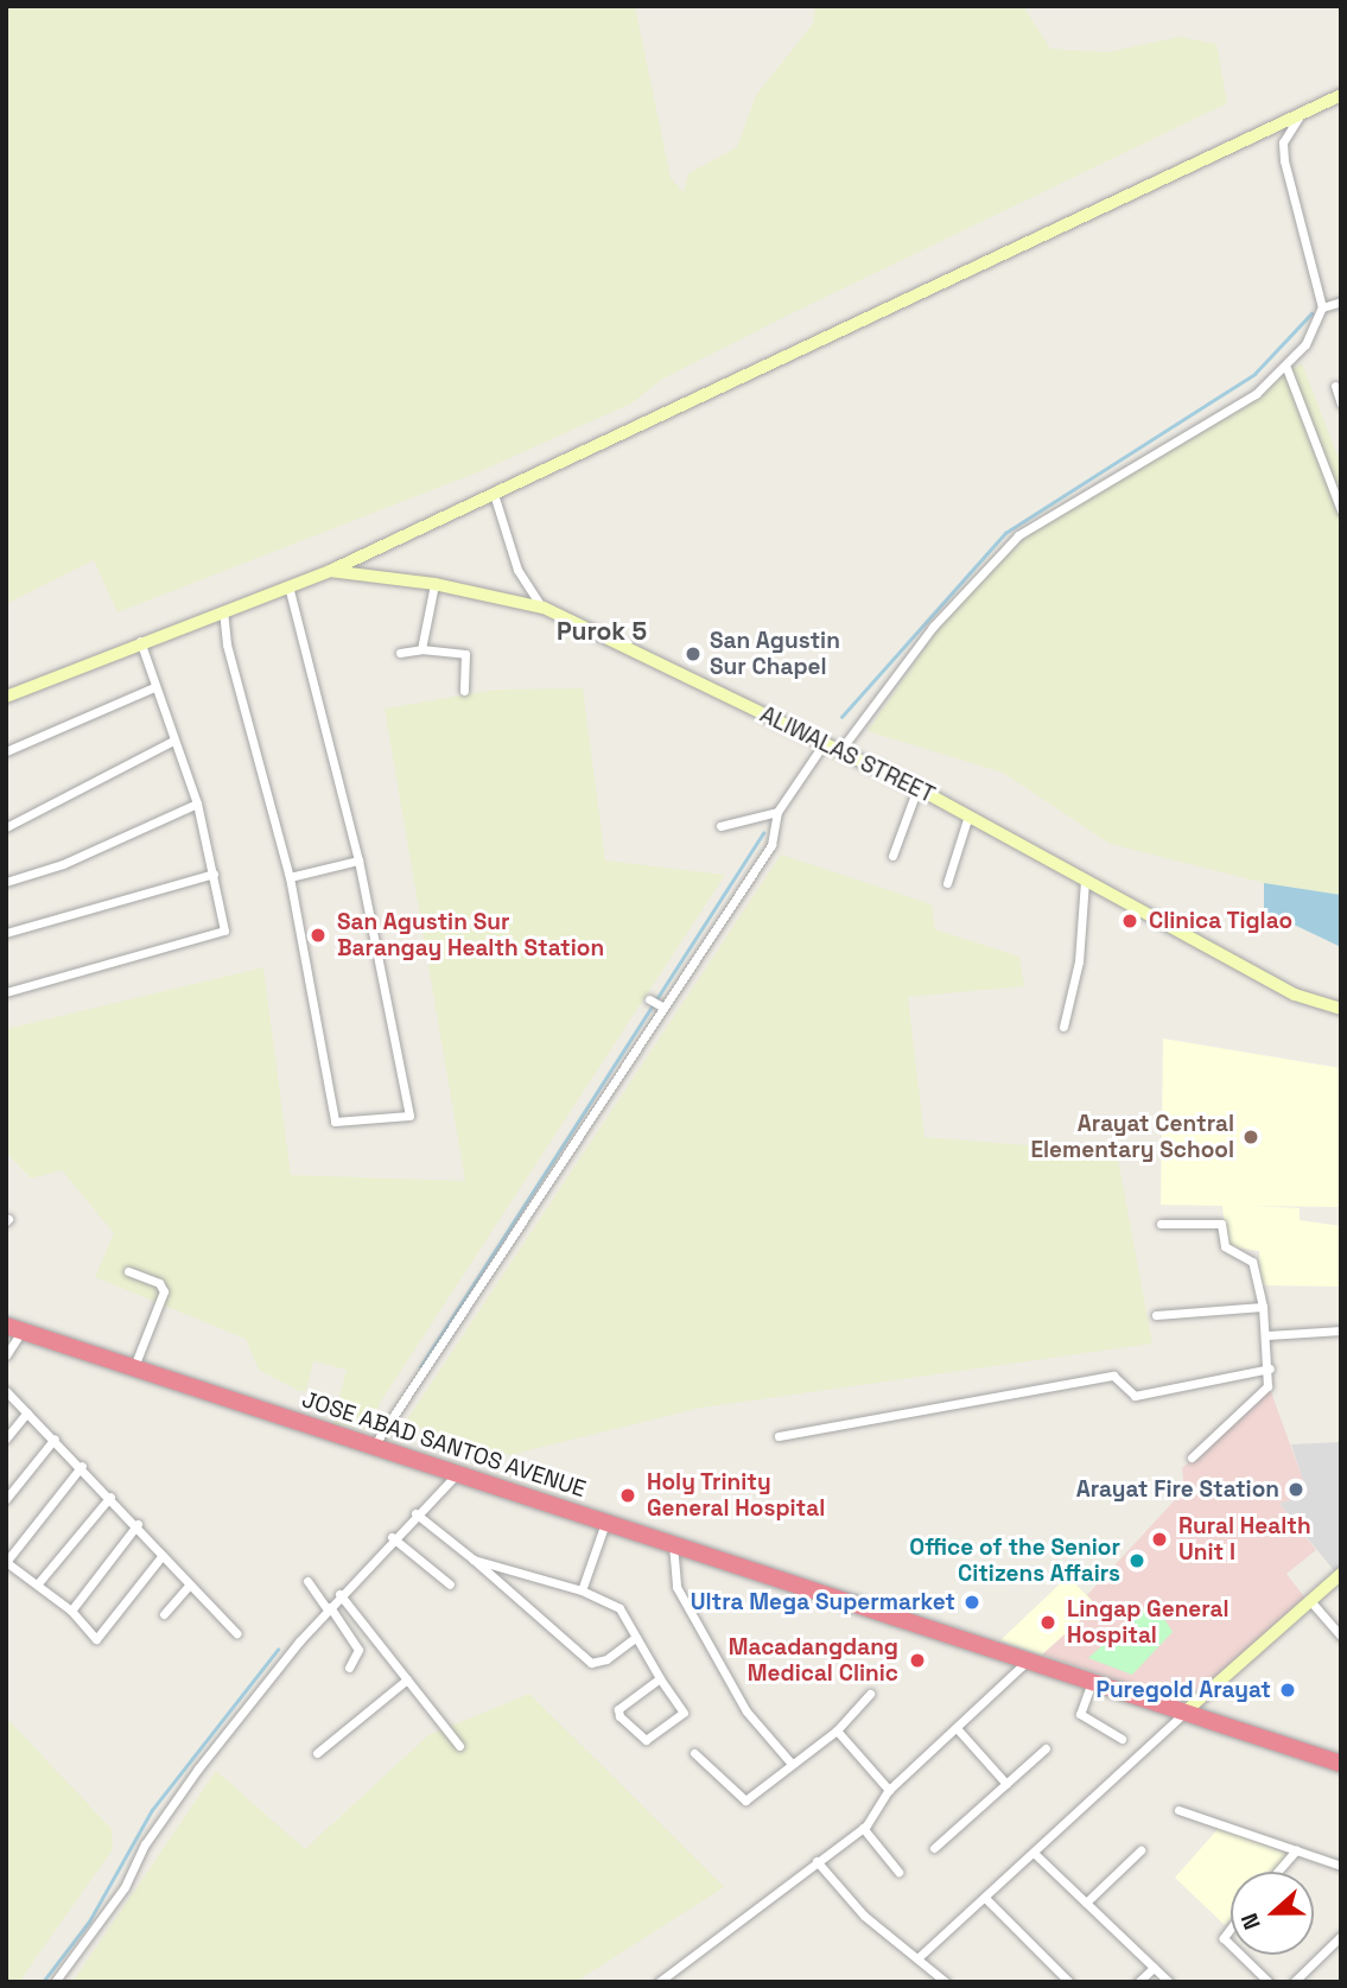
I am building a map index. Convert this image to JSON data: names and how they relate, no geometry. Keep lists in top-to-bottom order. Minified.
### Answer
{"streets":{"highway":["JOSE ABAD SANTOS AVENUE"],"street":["ALIWALAS STREET"]},"districts":["Purok 5"],"places":["San Agustin Sur Chapel","Clinica Tiglao","San Agustin Sur Barangay Health Station","Arayat Central Elementary School","Arayat Fire Station","Holy Trinity General Hospital","Rural Health Unit I","Office of the Senior Citizens Affairs","Ultra Mega Supermarket","Lingap General Hospital","Macadangdang Medical Clinic","Puregold Arayat"],"north":"left"}
